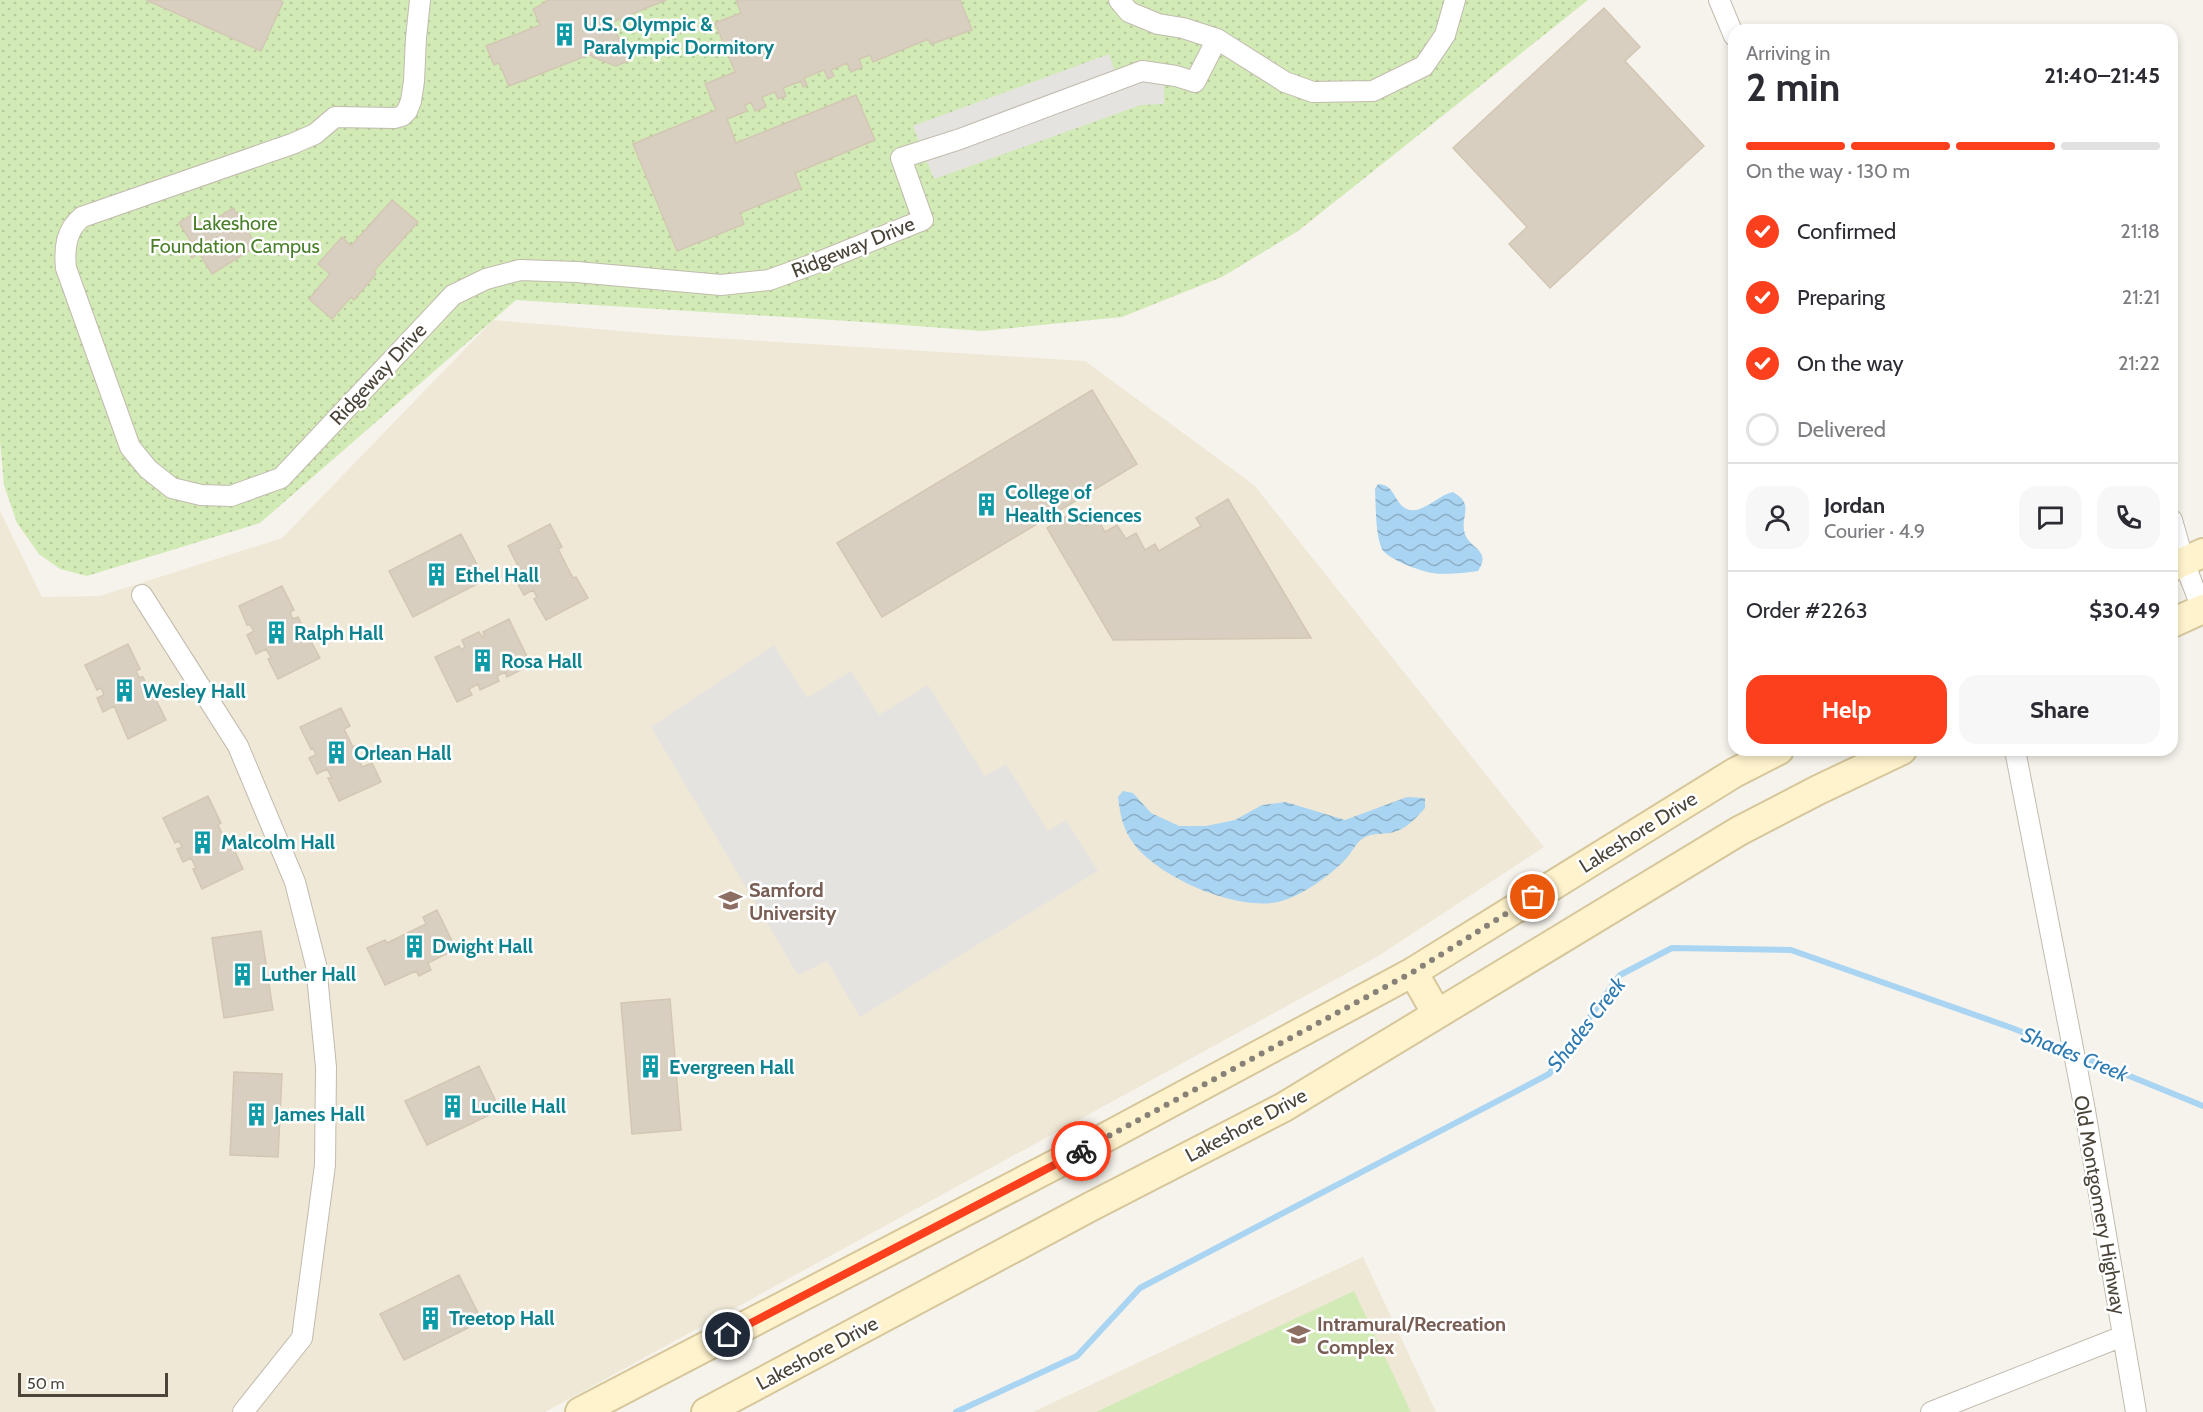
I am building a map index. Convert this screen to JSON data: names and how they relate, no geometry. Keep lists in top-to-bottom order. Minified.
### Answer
{"streets":{"main road":["Lakeshore Drive"],"street":["Ridgeway Drive","Old Montgomery Highway"]},"water":["Shades Creek"],"parks":["Lakeshore Foundation Campus"],"places":{"building":["U.S. Olympic & Paralympic Dormitory","College of Health Sciences","Ethel Hall","Ralph Hall","Rosa Hall","Wesley Hall","Orlean Hall","Malcolm Hall","Dwight Hall","Luther Hall","Evergreen Hall","Lucille Hall","James Hall","Treetop Hall"],"school or university":["Samford University","Intramural/Recreation Complex"]},"scale_bar":"50 m","page":{"heading":["2 min","Arriving in","21:40–21:45"],"panel":["Jordan","Courier · 4.9","Order #2263","$30.49"],"bar":"On the way · 130 m","list":[["Confirmed","21:18"],["Preparing","21:21"],["On the way","21:22"],"Delivered"],"buttons":["Help","Share"],"scale":"50 m"}}
